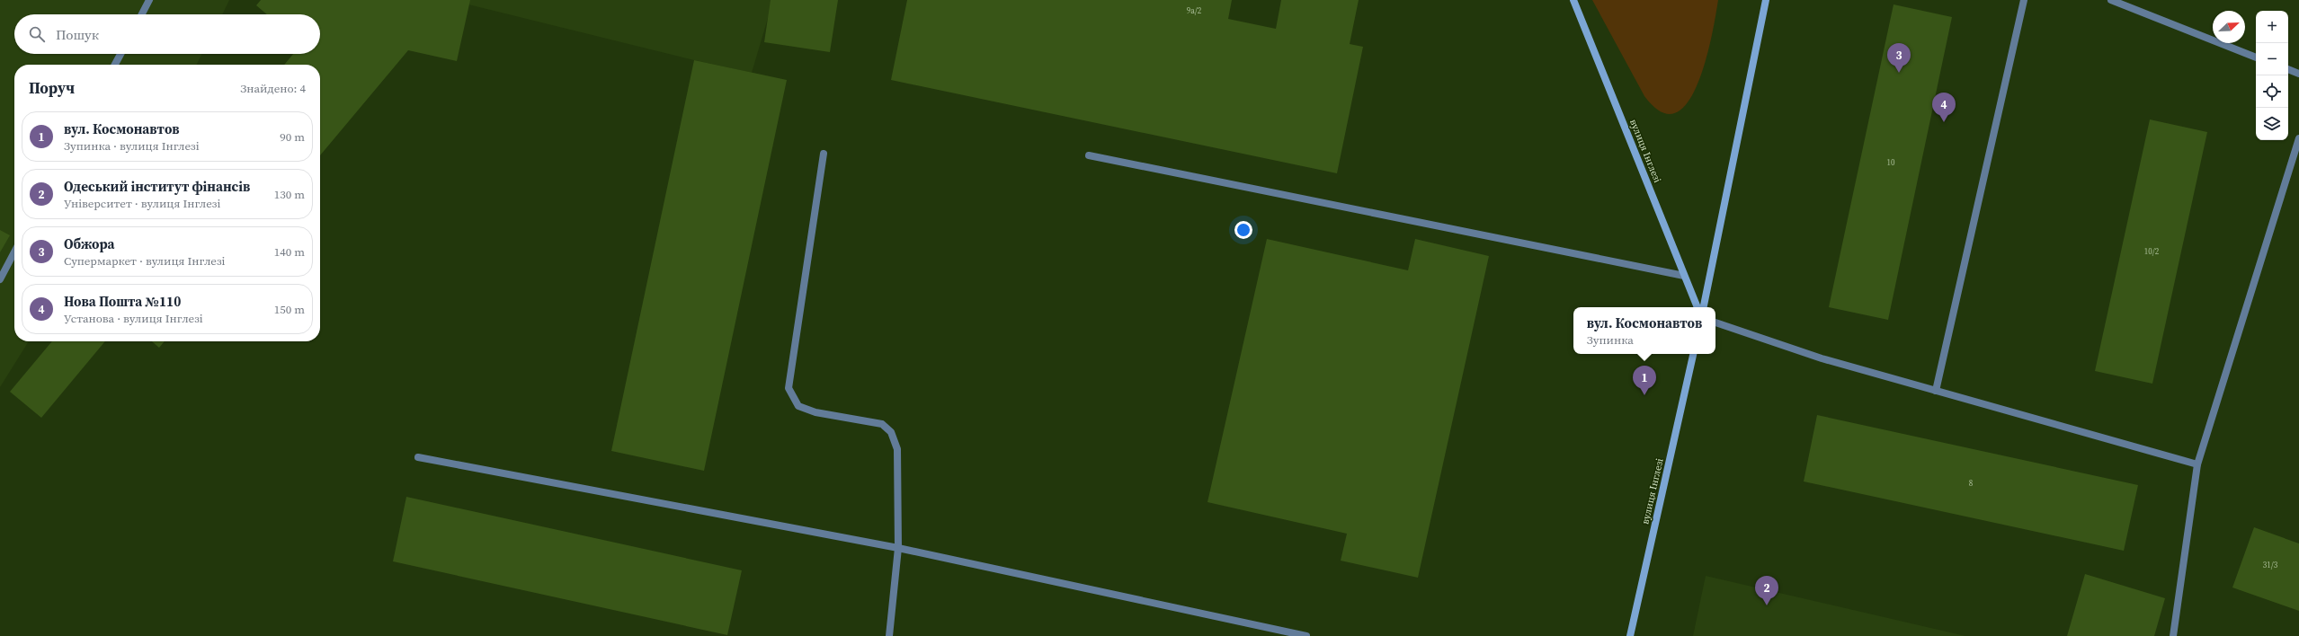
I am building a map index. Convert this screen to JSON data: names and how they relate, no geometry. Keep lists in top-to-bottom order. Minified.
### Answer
{"streets":{"main road":["вулиця Інглезі"]},"house_numbers":["9а/2","10","10/2","8","31/3"],"north":"top right","page":{"map_buttons":["+","−"],"search":"Пошук","pins":["3","4","1","2"],"heading":["Поруч","Знайдено: 4"],"list":[{"mark":"1","name":"вул. Космонавтов","note":"Зупинка · вулиця Інглезі","value":"90 m"},{"mark":"2","name":"Одеський інститут фінансів","note":"Університет · вулиця Інглезі","value":"130 m"},{"mark":"3","name":"Обжора","note":"Супермаркет · вулиця Інглезі","value":"140 m"},{"mark":"4","name":"Нова Пошта №110","note":"Установа · вулиця Інглезі","value":"150 m"}],"popup":["вул. Космонавтов","Зупинка"]}}
